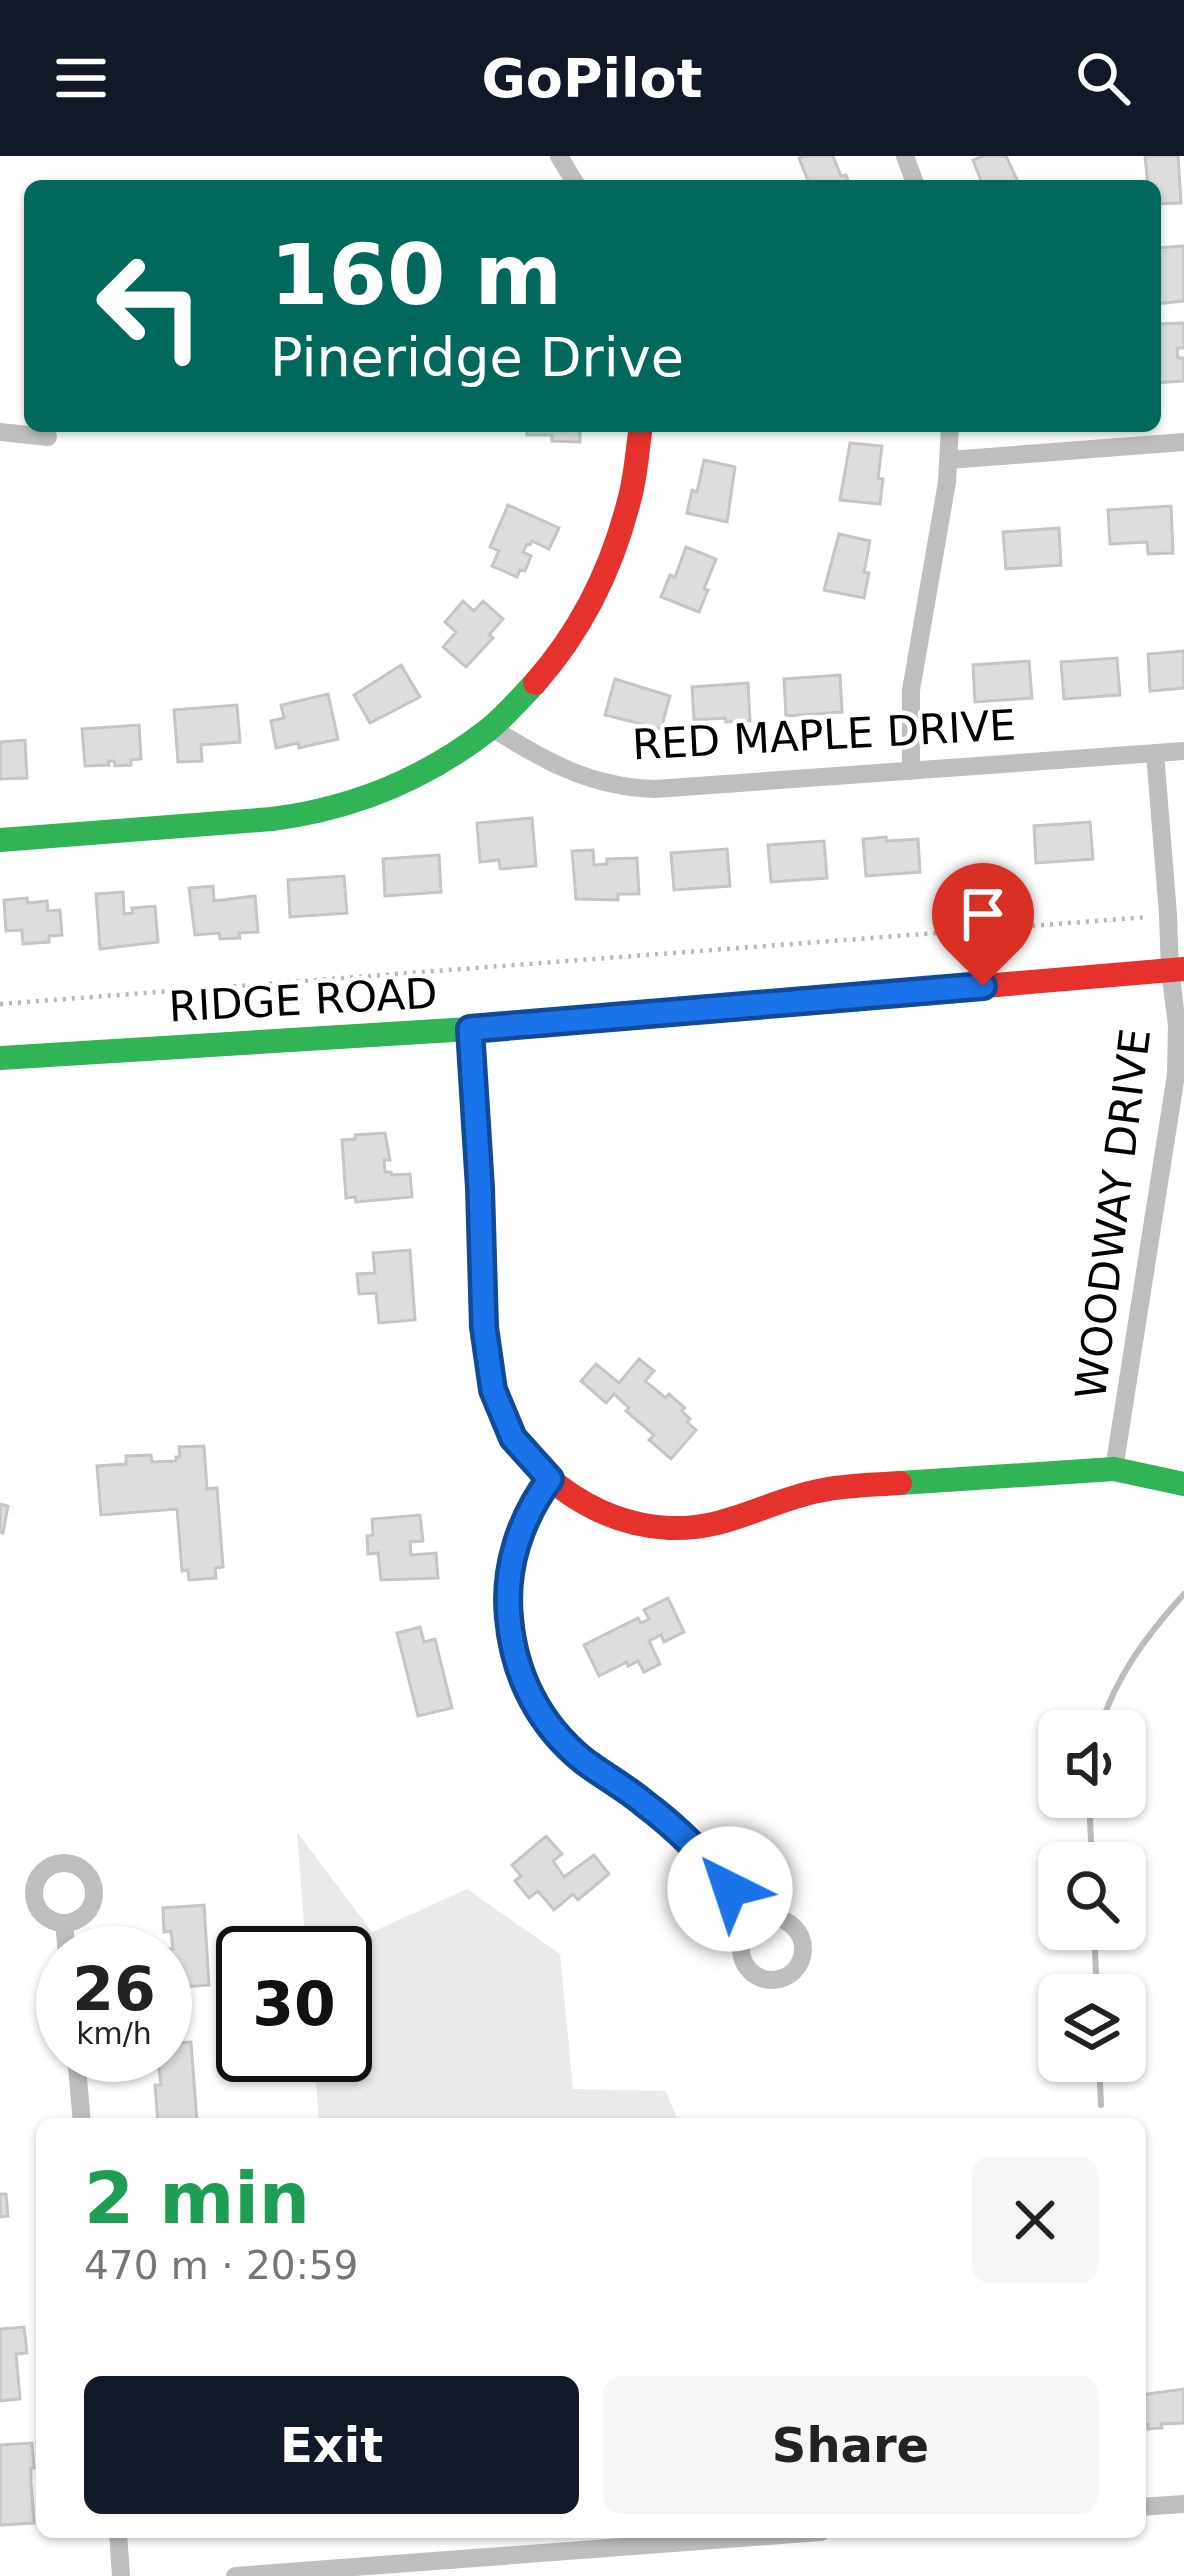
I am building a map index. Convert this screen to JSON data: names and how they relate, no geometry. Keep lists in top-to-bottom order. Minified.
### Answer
{"streets":{"street":["RED MAPLE DRIVE","RIDGE ROAD","WOODWAY DRIVE"]},"crossings":[["RED MAPLE DRIVE","WOODWAY DRIVE"],["RIDGE ROAD","WOODWAY DRIVE"]],"page":{"header":"GoPilot","turn":["160 m","Pineridge Drive"],"speed":"26 km/h","limit":"30","heading":["2 min","470 m · 20:59"],"buttons":["Exit","Share"]}}
